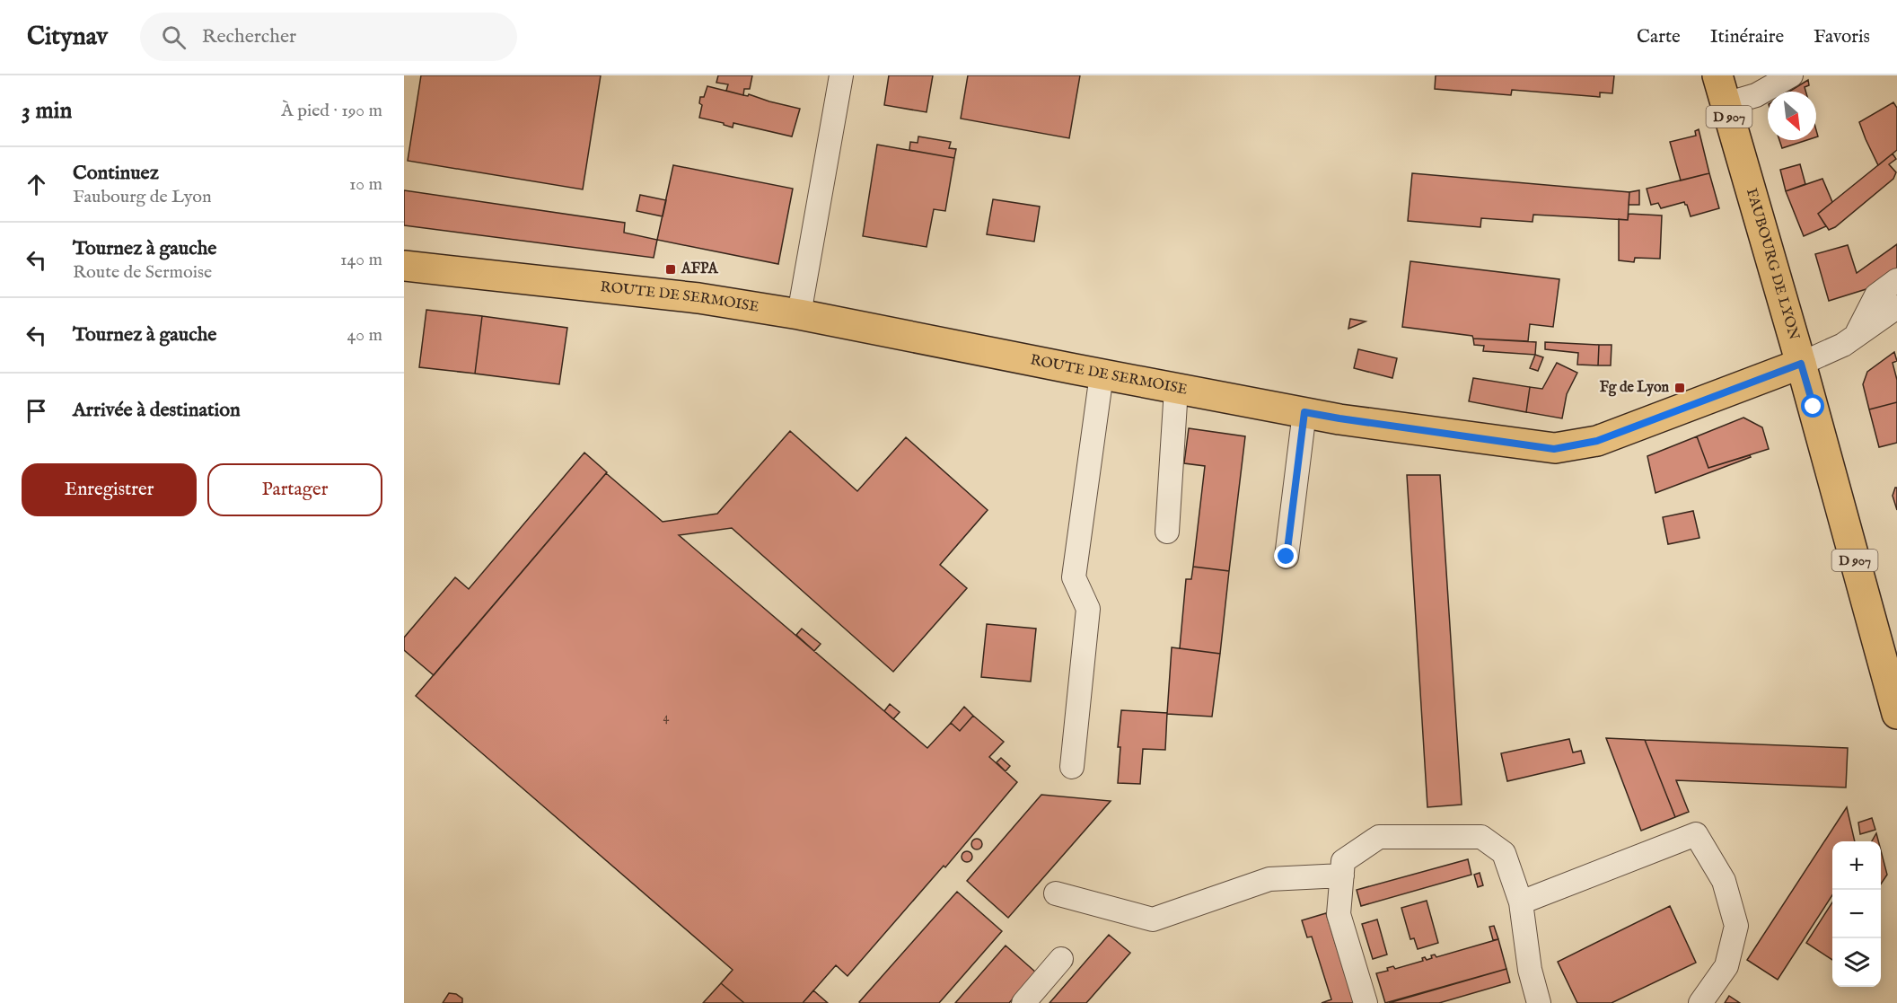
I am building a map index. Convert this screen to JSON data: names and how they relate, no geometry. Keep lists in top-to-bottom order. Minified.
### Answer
{"streets":{"main road":["D 907","FAUBOURG DE LYON","ROUTE DE SERMOISE"]},"crossings":[["D 907","FAUBOURG DE LYON"],["FAUBOURG DE LYON","ROUTE DE SERMOISE"]],"places":{"transit":["AFPA","Fg de Lyon"]},"house_numbers":["4"],"north":"bottom right","page":{"header":"Citynav","search":"Rechercher","nav":["Carte","Itinéraire","Favoris"],"heading":["3 min","À pied · 190 m"],"list":[["Continuez","Faubourg de Lyon","10 m"],["Tournez à gauche","Route de Sermoise","140 m"],["Tournez à gauche","40 m"],"Arrivée à destination"],"buttons":["Enregistrer","Partager"],"map_buttons":["+","−"]}}
